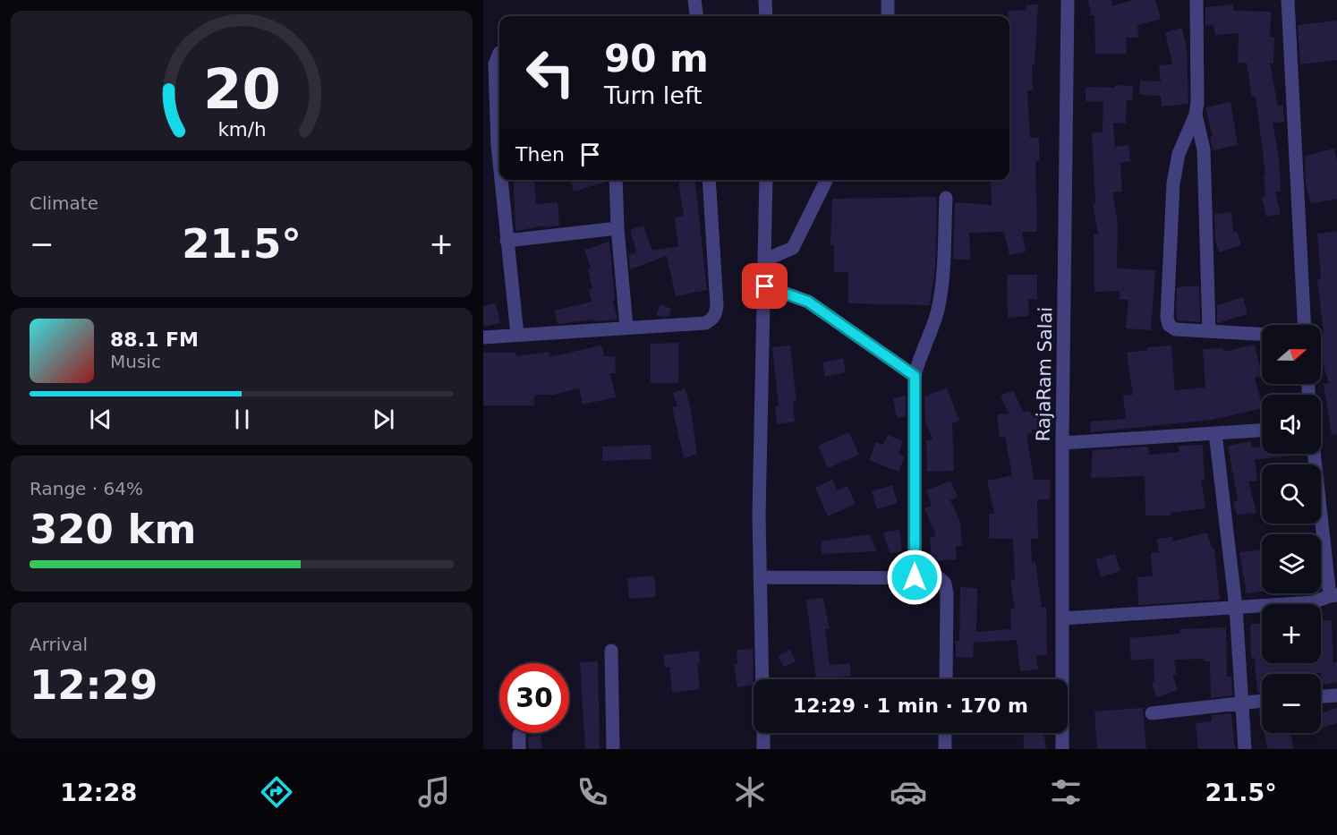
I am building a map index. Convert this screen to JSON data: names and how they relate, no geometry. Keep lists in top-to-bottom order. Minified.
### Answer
{"streets":{"street":["RajaRam Salai"]},"north":"right","page":{"turn":["90 m","Turn left"],"then":"Then","tile":["Climate",["Range · 64%","320 km"],["Arrival","12:29"]],"heat":["−","21.5°","+"],"song":["88.1 FM","Music"],"map_buttons":["+","−"],"limit":"30","trip":"12:29 · 1 min · 170 m","tabs":["12:28","21.5°"],"gauge":["20","km/h"]}}
